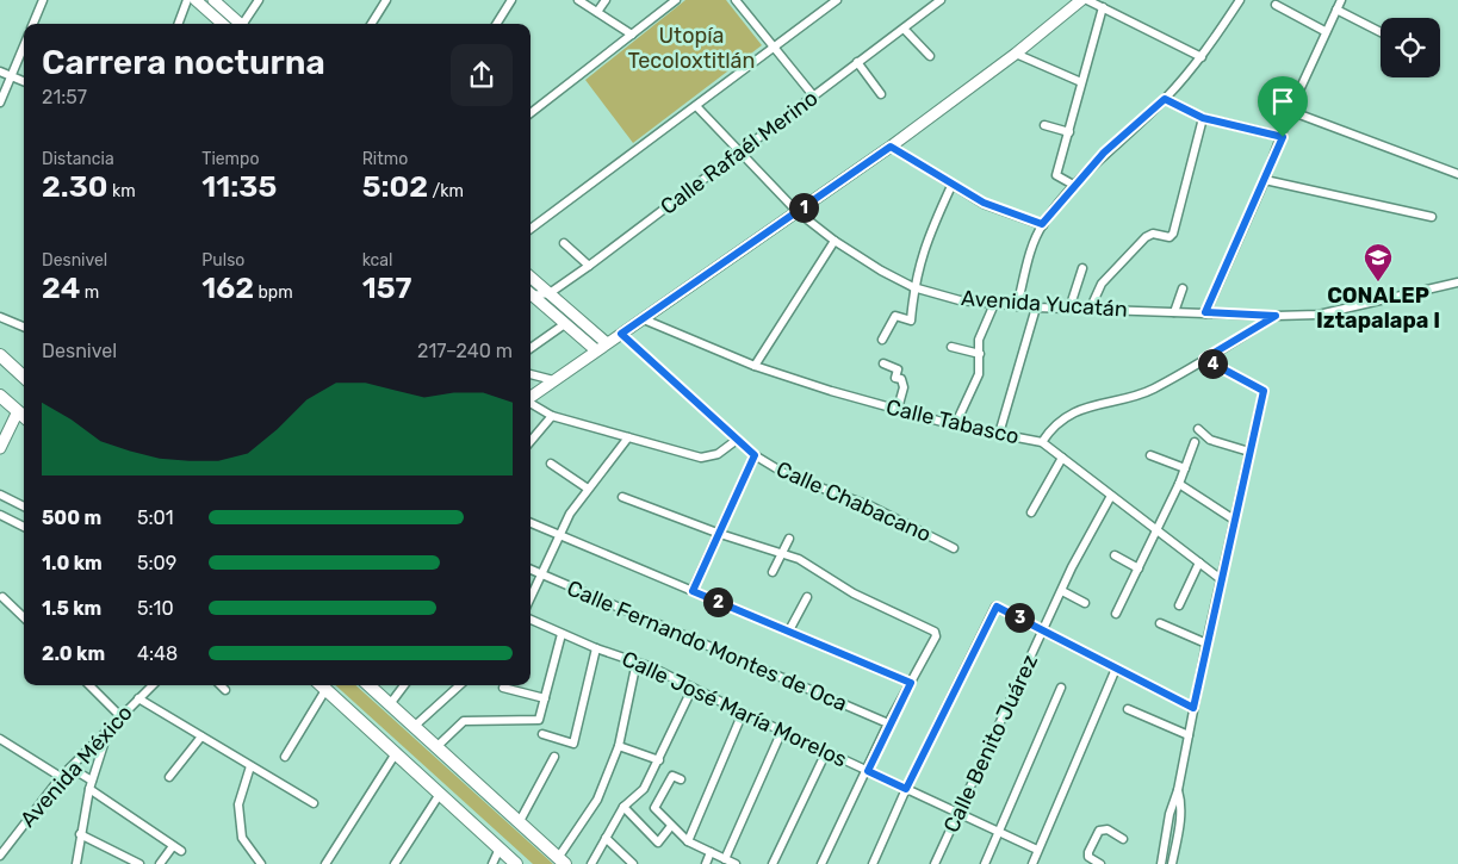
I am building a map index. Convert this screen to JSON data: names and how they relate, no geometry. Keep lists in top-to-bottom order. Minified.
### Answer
{"streets":{"street":["Calle Rafaél Merino","Avenida Yucatán","Calle Tabasco","Calle Chabacano","Calle Fernando Montes de Oca","Calle José María Morelos","Calle Benito Juárez","Avenida México"]},"crossings":[["Calle Rafaél Merino","Avenida Yucatán"],["Avenida Yucatán","Calle Tabasco"],["Calle José María Morelos","Calle Benito Juárez"]],"parks":["Utopía Tecoloxtitlán"],"places":{"school or university":["CONALEP Iztapalapa I"]},"page":{"heading":["Carrera nocturna","21:57"],"stats":[["Distancia","2.30 km"],["Tiempo","11:35"],["Ritmo","5:02 /km"],["Desnivel","24 m"],["Pulso","162 bpm"],["kcal","157"]],"pins":["1","4","2","3"],"chart":["Desnivel","217–240 m"],"list":[{"name":"500 m","note":"5:01"},{"name":"1.0 km","note":"5:09"},{"name":"1.5 km","note":"5:10"},{"name":"2.0 km","note":"4:48"}]}}
